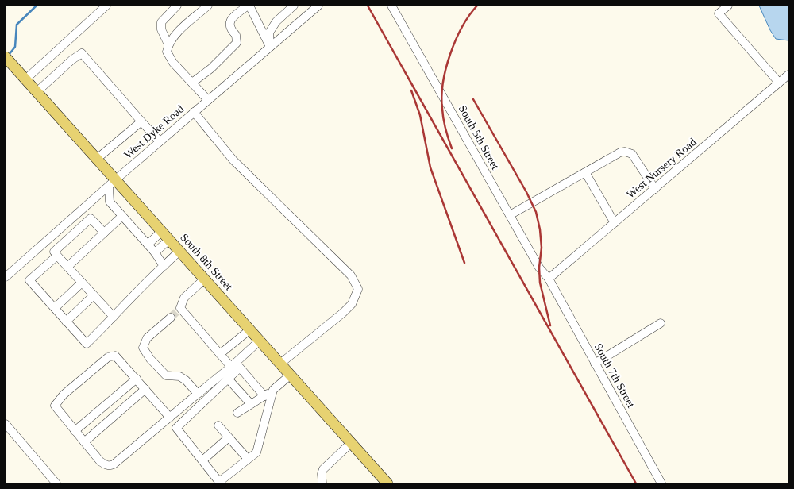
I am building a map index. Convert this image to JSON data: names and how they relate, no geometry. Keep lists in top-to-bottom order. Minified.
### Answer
{"streets":{"main road":["South 8th Street"],"street":["West Dyke Road","South 5th Street","West Nursery Road","South 7th Street"]},"crossings":[["West Dyke Road","South 8th Street"],["South 5th Street","West Nursery Road"],["South 5th Street","South 7th Street"],["West Nursery Road","South 7th Street"]]}
